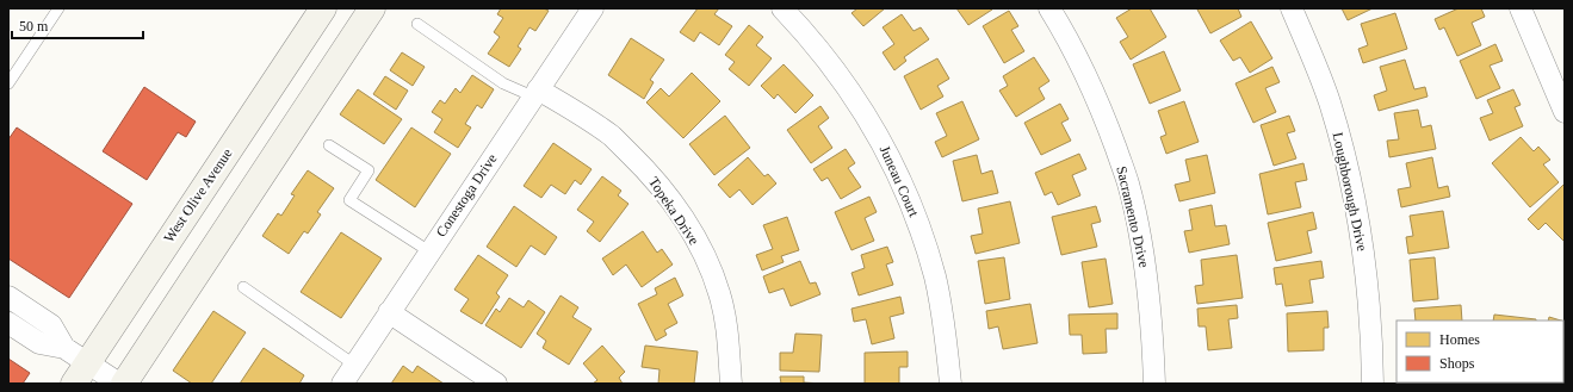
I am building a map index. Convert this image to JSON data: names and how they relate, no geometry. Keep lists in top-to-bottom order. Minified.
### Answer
{"streets":{"main road":["West Olive Avenue"],"street":["Juneau Court","Loughborough Drive","Conestoga Drive","Topeka Drive","Sacramento Drive"]},"crossings":[["Conestoga Drive","Topeka Drive"]],"legend":["Homes","Shops"],"scale_bar":"50 m"}
